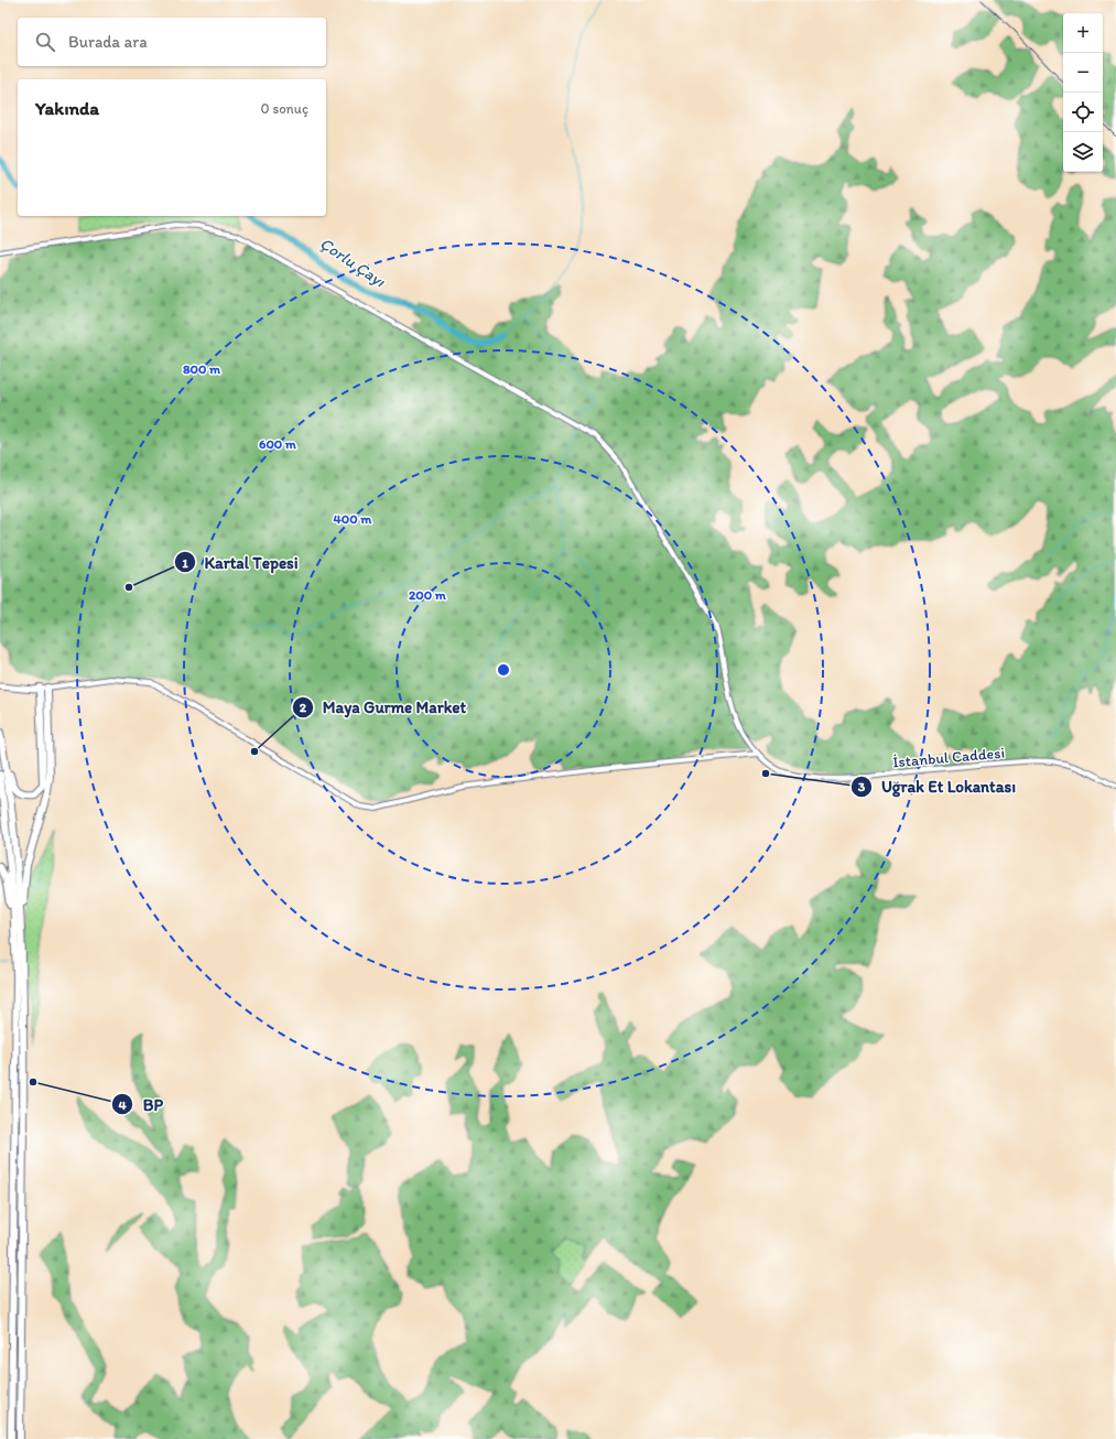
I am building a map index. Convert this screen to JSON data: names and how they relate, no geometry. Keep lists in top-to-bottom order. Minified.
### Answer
{"streets":{"street":["İstanbul Caddesi"]},"water":["Çorlu Çayı"],"places":["Kartal Tepesi","Maya Gurme Market","Uğrak Et Lokantası","BP"],"page":{"map_buttons":["+","−"],"search":"Burada ara","heading":["Yakında","0 sonuç"]},"rings":["800 m","600 m","400 m","200 m"]}
